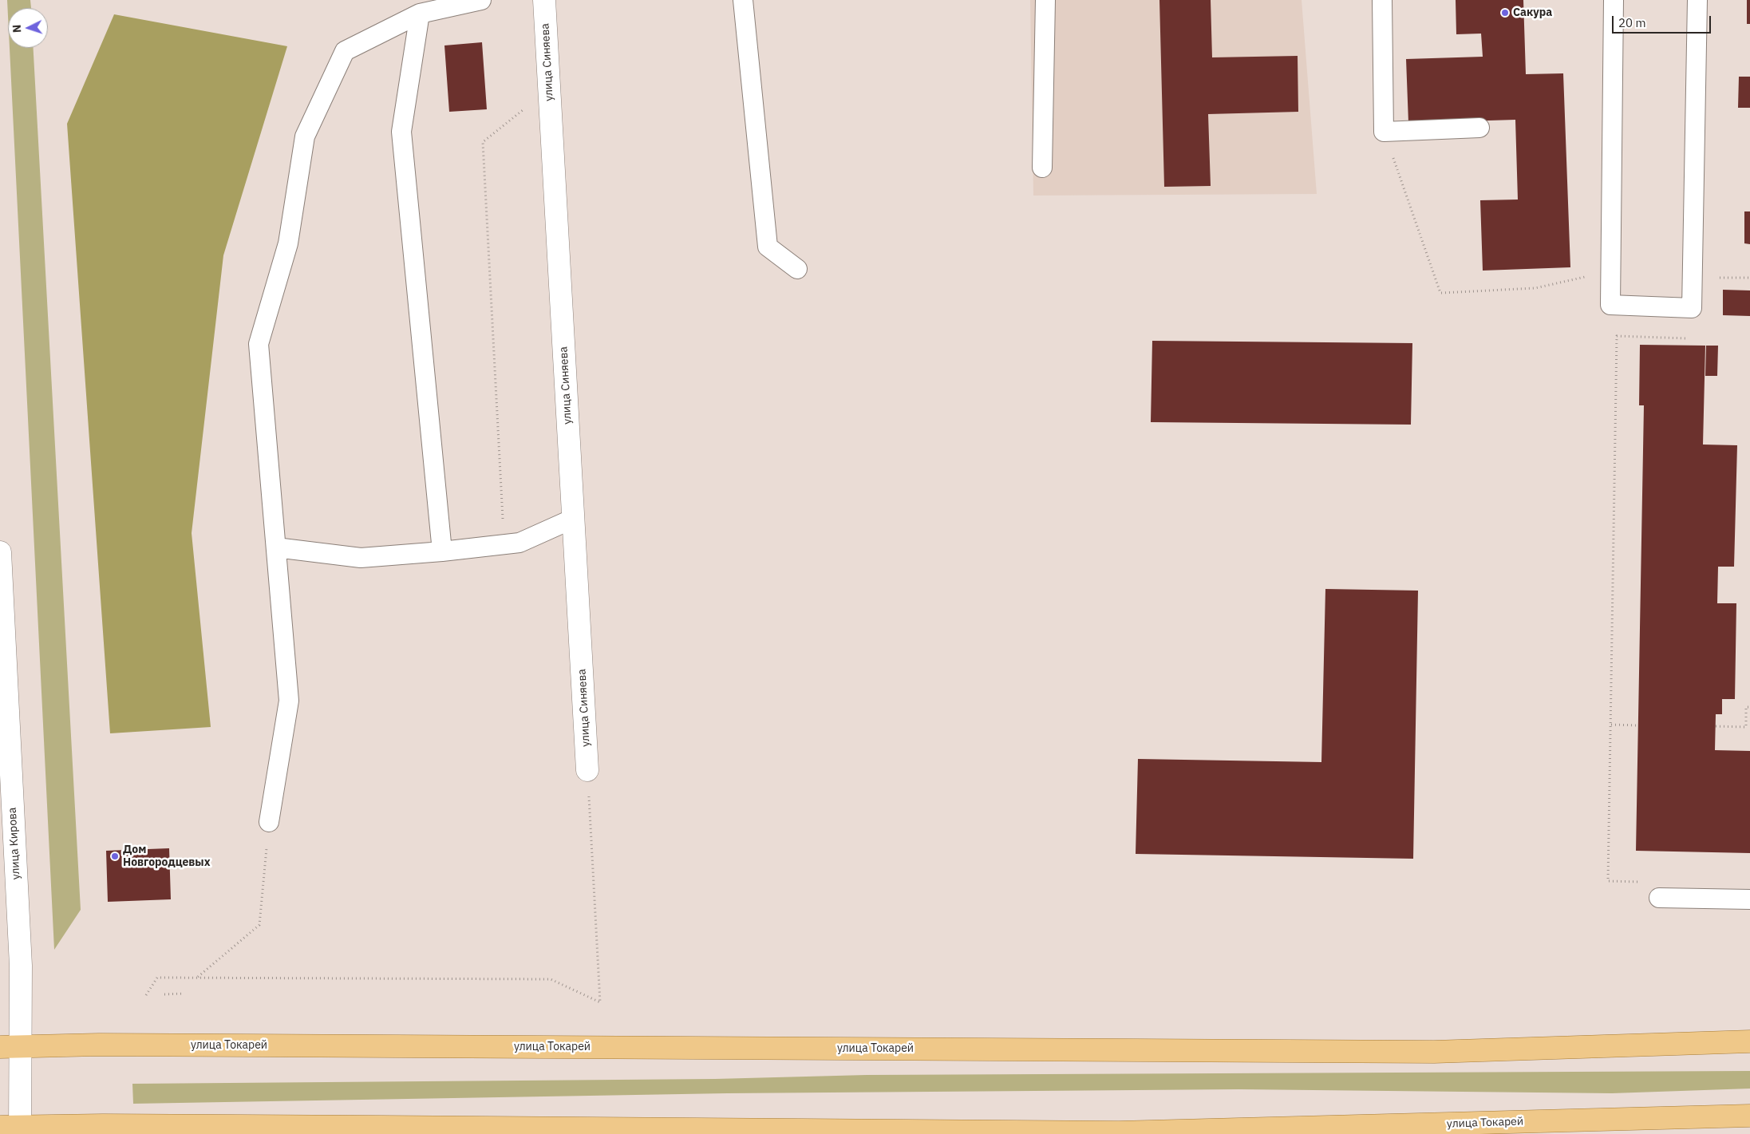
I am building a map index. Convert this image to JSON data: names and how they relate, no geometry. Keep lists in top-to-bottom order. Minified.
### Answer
{"streets":{"main road":["улица Токарей"],"street":["улица Синяева","улица Кирова"]},"crossings":[["улица Кирова","улица Токарей"]],"places":["Сакура","Дом Новгородцевых"],"scale_bar":"20 m","north":"left"}
